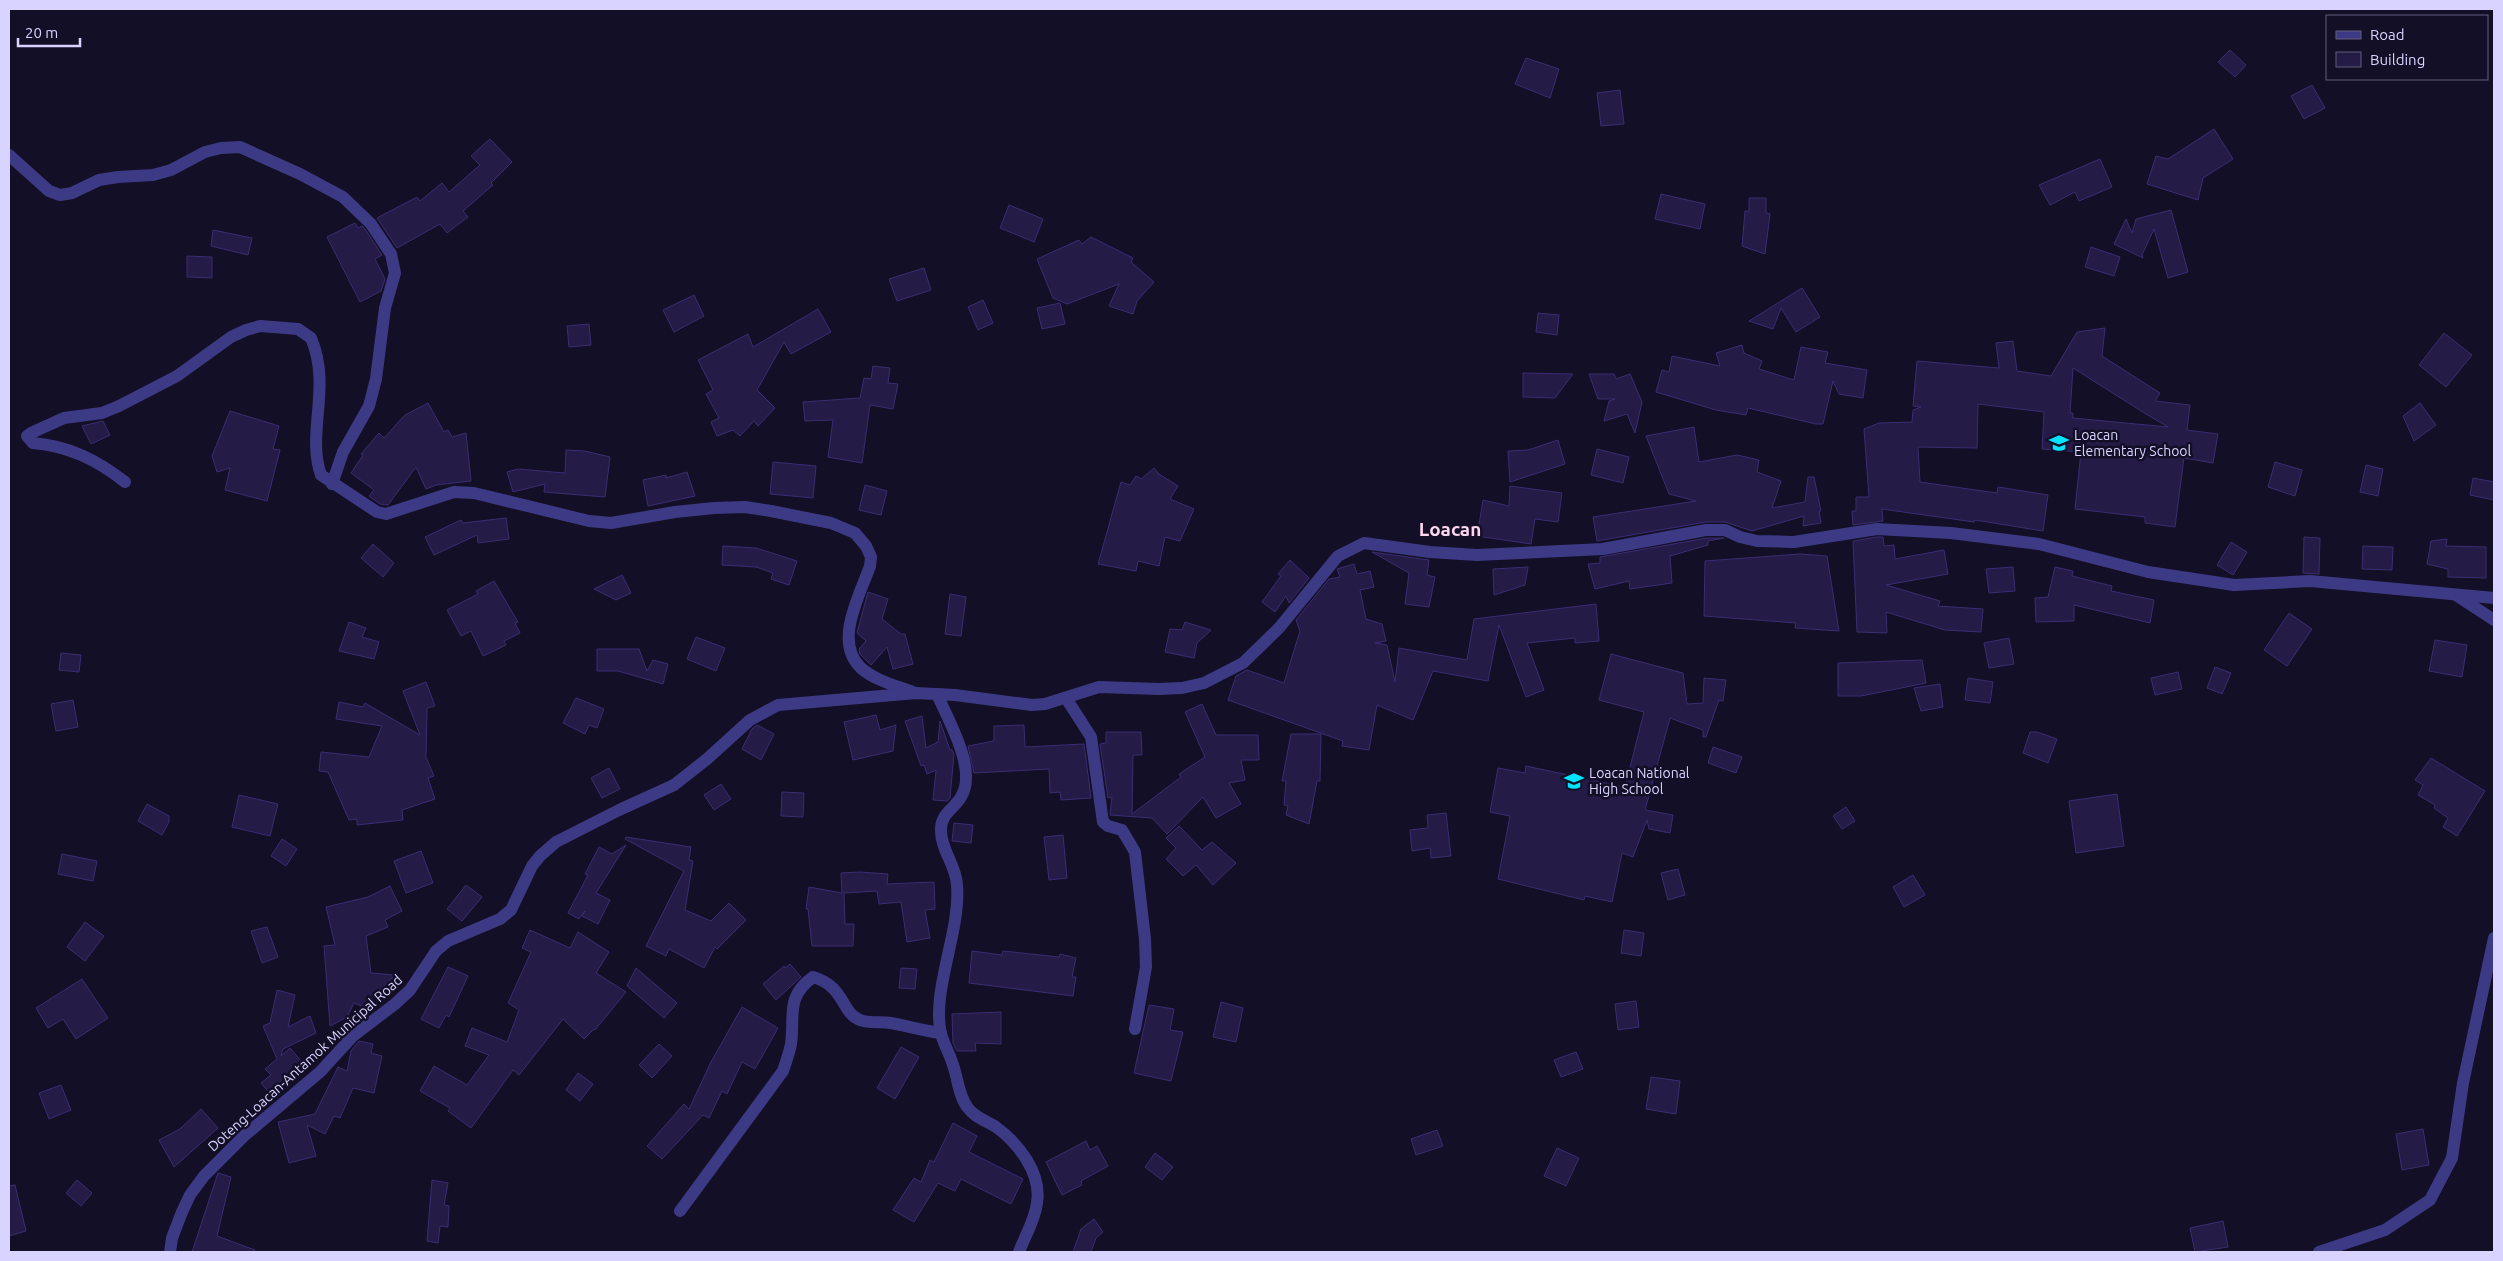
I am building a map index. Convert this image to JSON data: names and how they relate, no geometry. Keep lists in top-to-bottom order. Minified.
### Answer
{"streets":{"street":["Doteng-Loacan-Antamok Municipal Road"]},"districts":["Loacan"],"places":{"school or university":["Loacan Elementary School","Loacan National High School"]},"legend":["Road","Building"],"scale_bar":"20 m"}
